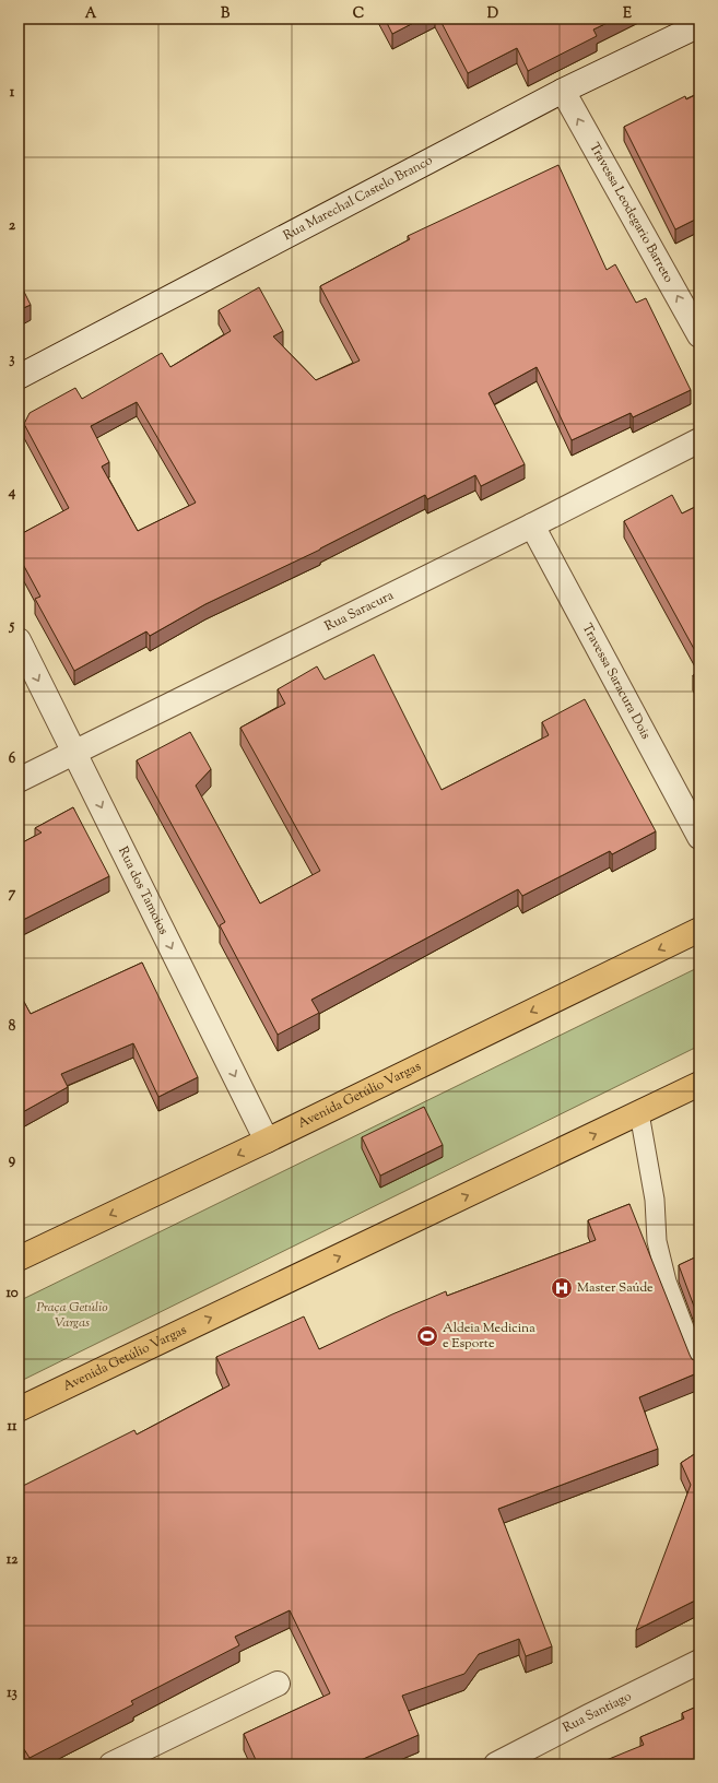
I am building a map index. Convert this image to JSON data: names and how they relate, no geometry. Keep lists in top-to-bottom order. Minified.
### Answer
{"streets":{"main road":["Avenida Getúlio Vargas"],"street":["Rua Marechal Castelo Branco","Travessa Leodegario Barreto","Rua Saracura","Travessa Saracura Dois","Rua dos Tamoios","Rua Santiago"]},"crossings":[["Rua Marechal Castelo Branco","Travessa Leodegario Barreto"],["Rua Saracura","Travessa Saracura Dois"],["Rua Saracura","Rua dos Tamoios"],["Rua dos Tamoios","Avenida Getúlio Vargas"]],"one_way":["Travessa Leodegario Barreto","Rua dos Tamoios"],"parks":["Praça Getúlio Vargas"],"places":{"hospital":["Master Saúde"],"sports":["Aldeia Medicina e Esporte"]},"grid":{"columns":["A","B","C","D","E"],"rows":["1","2","3","4","5","6","7","8","9","10","11","12","13"]}}
